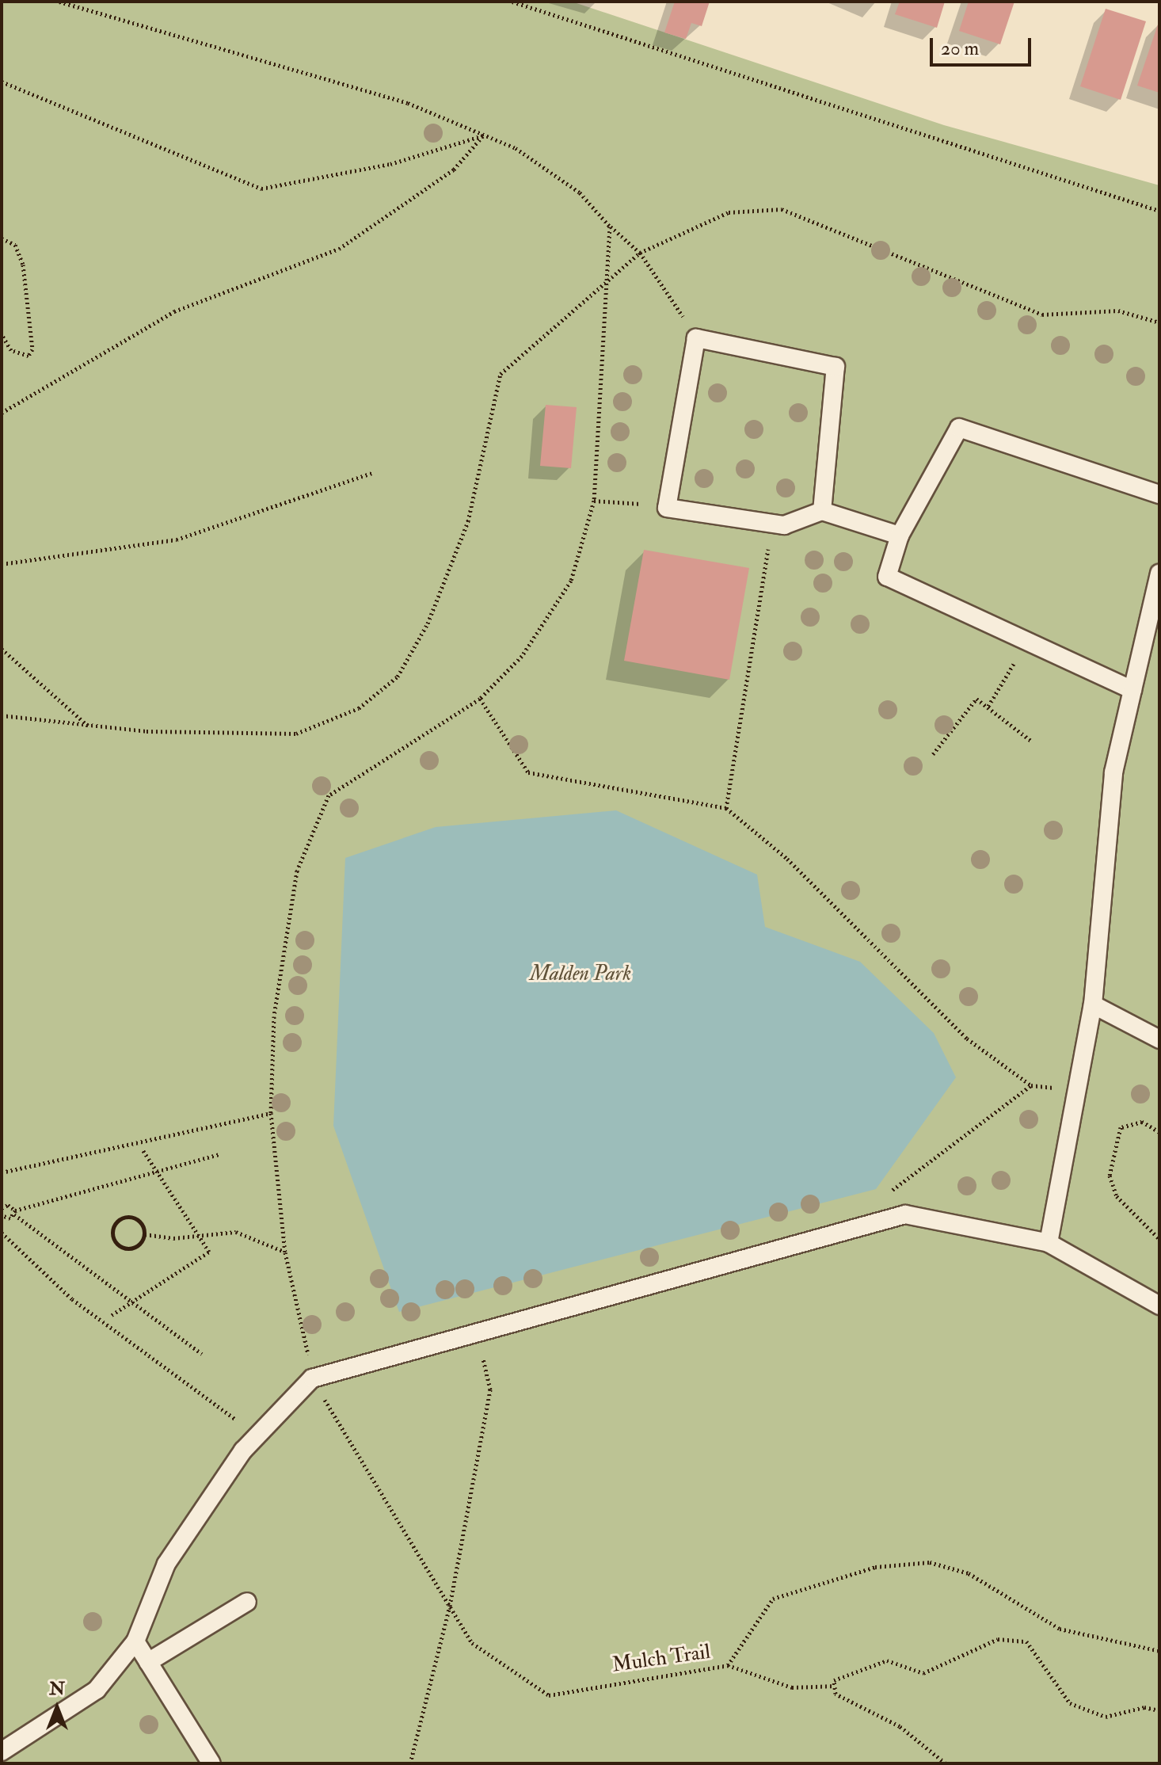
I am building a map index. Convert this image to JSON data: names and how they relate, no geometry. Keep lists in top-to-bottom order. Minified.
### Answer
{"streets":{"path":["Mulch Trail"]},"parks":["Malden Park"],"scale_bar":"20 m","north":"top"}
